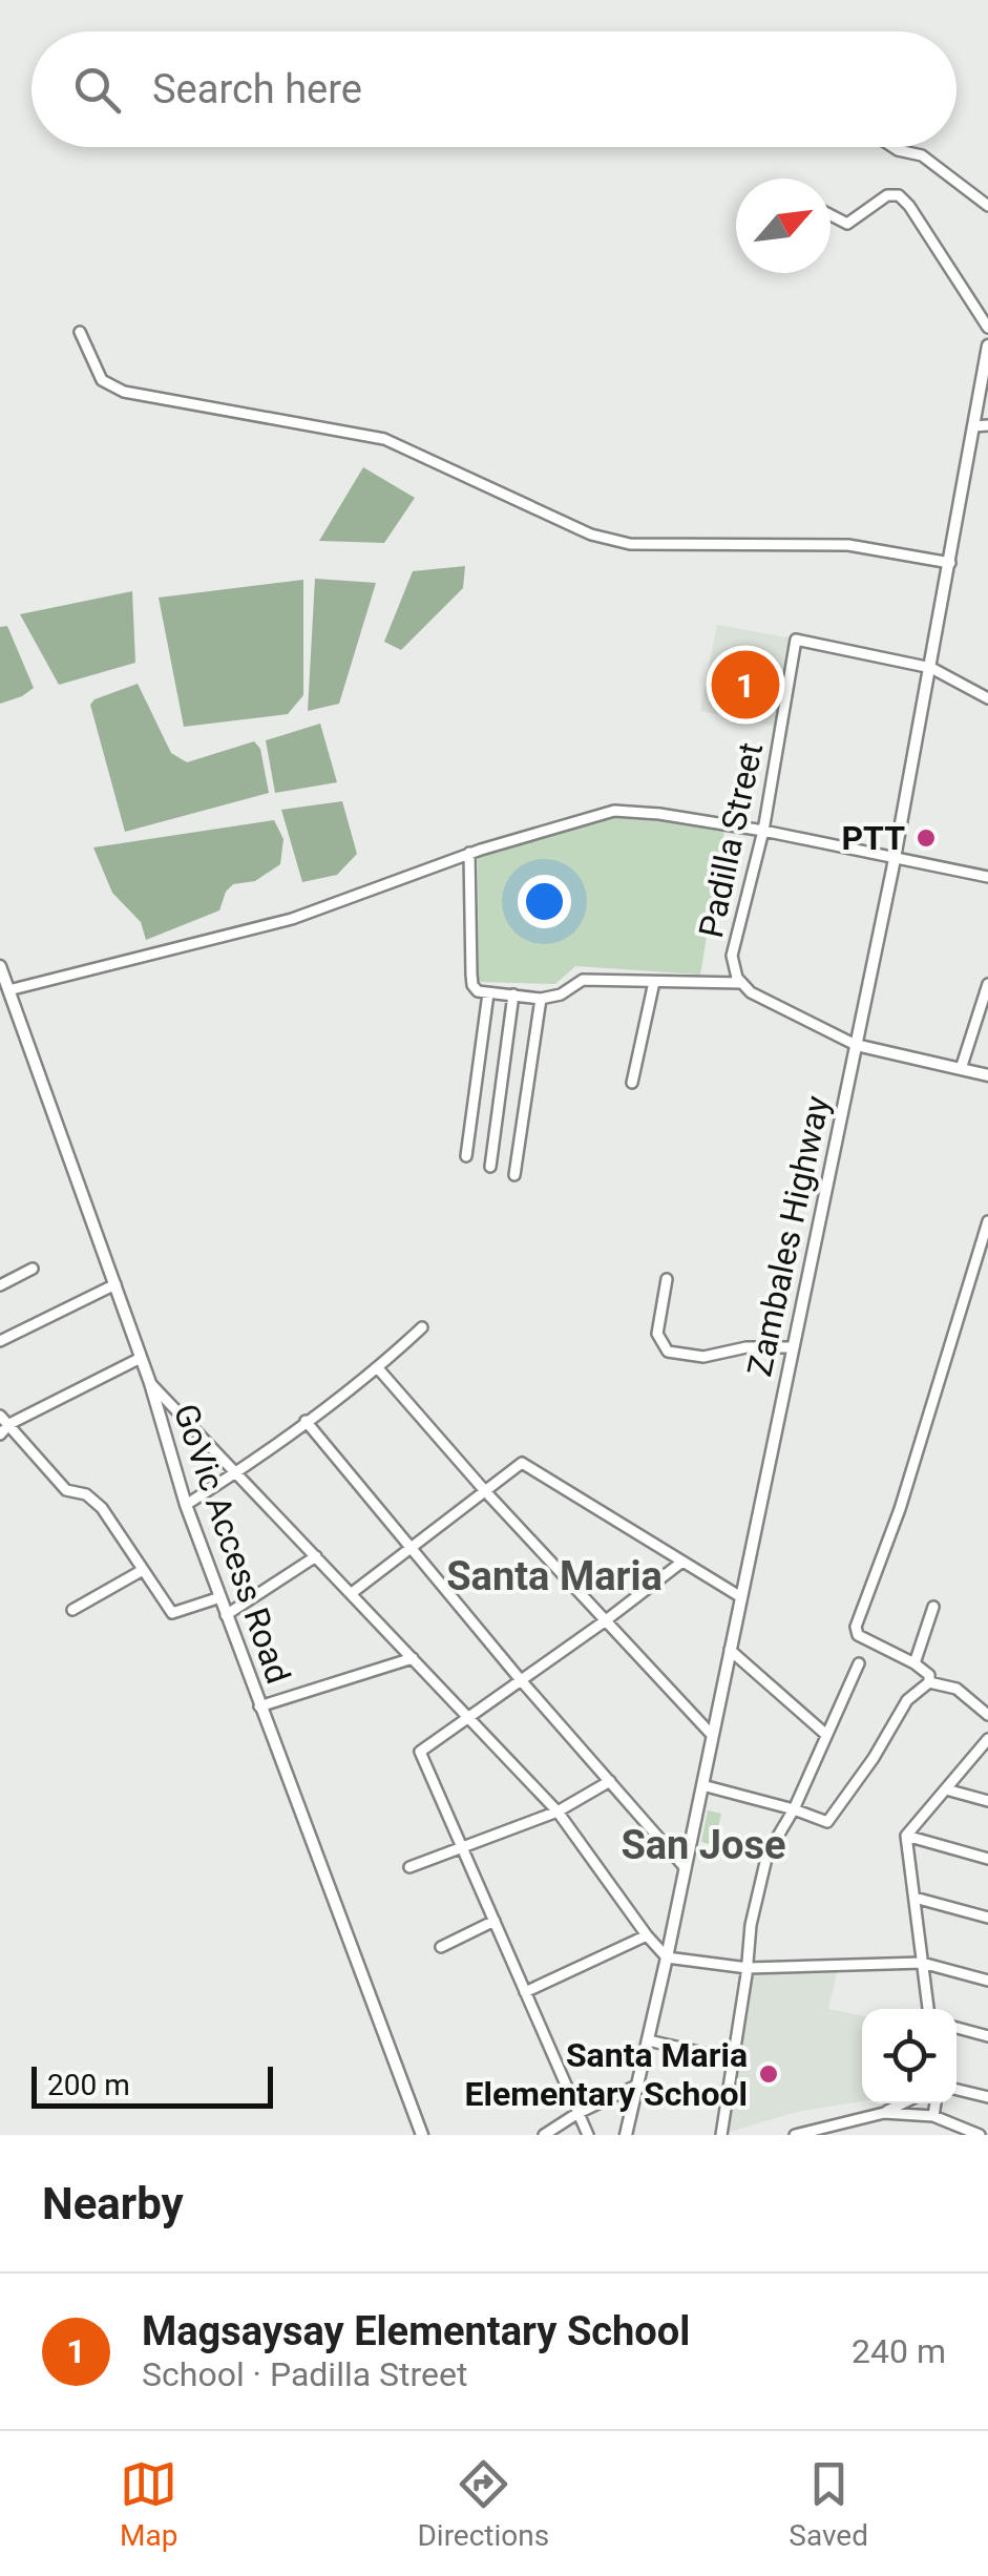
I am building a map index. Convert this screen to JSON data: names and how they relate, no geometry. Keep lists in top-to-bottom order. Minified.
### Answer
{"streets":{"main road":["Zambales Highway","GoVic Access Road"],"street":["Padilla Street"]},"crossings":[["Padilla Street","Zambales Highway"]],"districts":["Santa Maria","San Jose"],"places":["PTT","Santa Maria Elementary School"],"scale_bar":"200 m","north":"top right","page":{"search":"Search here","pins":"1","scale":"200 m","heading":"Nearby","list":[{"mark":"1","name":"Magsaysay Elementary School","note":"School · Padilla Street","value":"240 m"}],"nav":["Map","Directions","Saved"]}}
